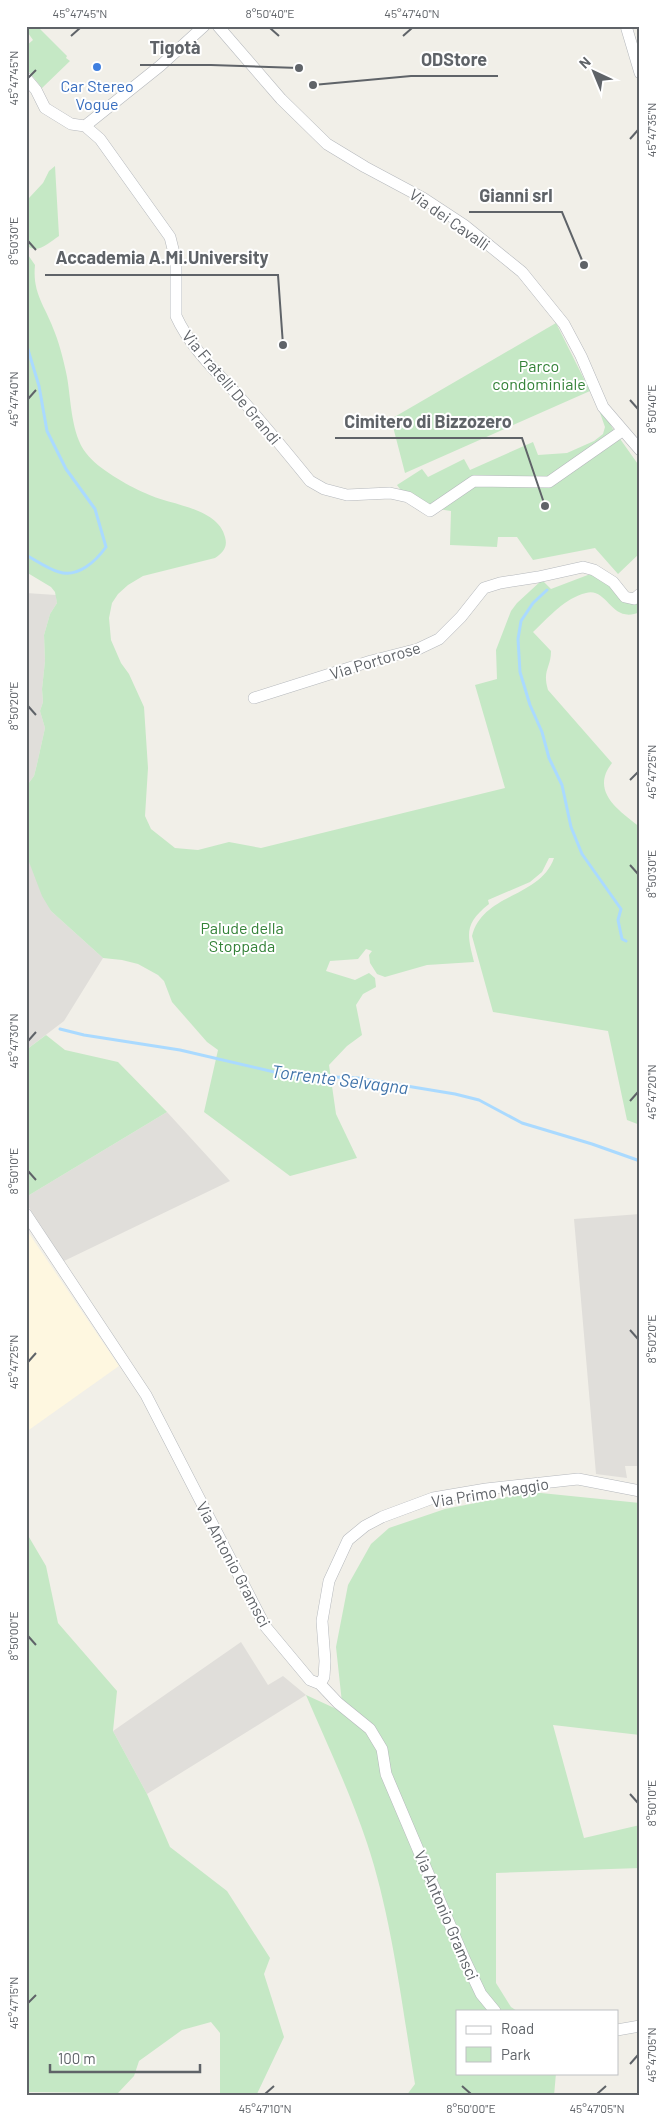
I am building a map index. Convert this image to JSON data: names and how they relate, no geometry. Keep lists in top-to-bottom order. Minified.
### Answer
{"streets":{"street":["Via dei Cavalli","Via Fratelli De Grandi","Via Portorose","Via Primo Maggio","Via Antonio Gramsci"]},"crossings":[["Via dei Cavalli","Via Fratelli De Grandi"],["Via Primo Maggio","Via Antonio Gramsci"]],"water":["Torrente Selvagna"],"parks":["Parco condominiale","Palude della Stoppada"],"places":["Car Stereo Vogue","Tigotà","ODStore","Gianni srl","Accademia A.Mi.University","Cimitero di Bizzozero"],"legend":["Road","Park"],"scale_bar":"100 m","north":"top left","coordinates":["45°47'45\"N","8°50'40\"E","45°47'40\"N","45°47'35\"N","8°50'30\"E","8°50'20\"E","45°47'25\"N","45°47'30\"N","45°47'20\"N","8°50'10\"E","8°50'00\"E","45°47'15\"N","45°47'05\"N","45°47'10\"N"]}
